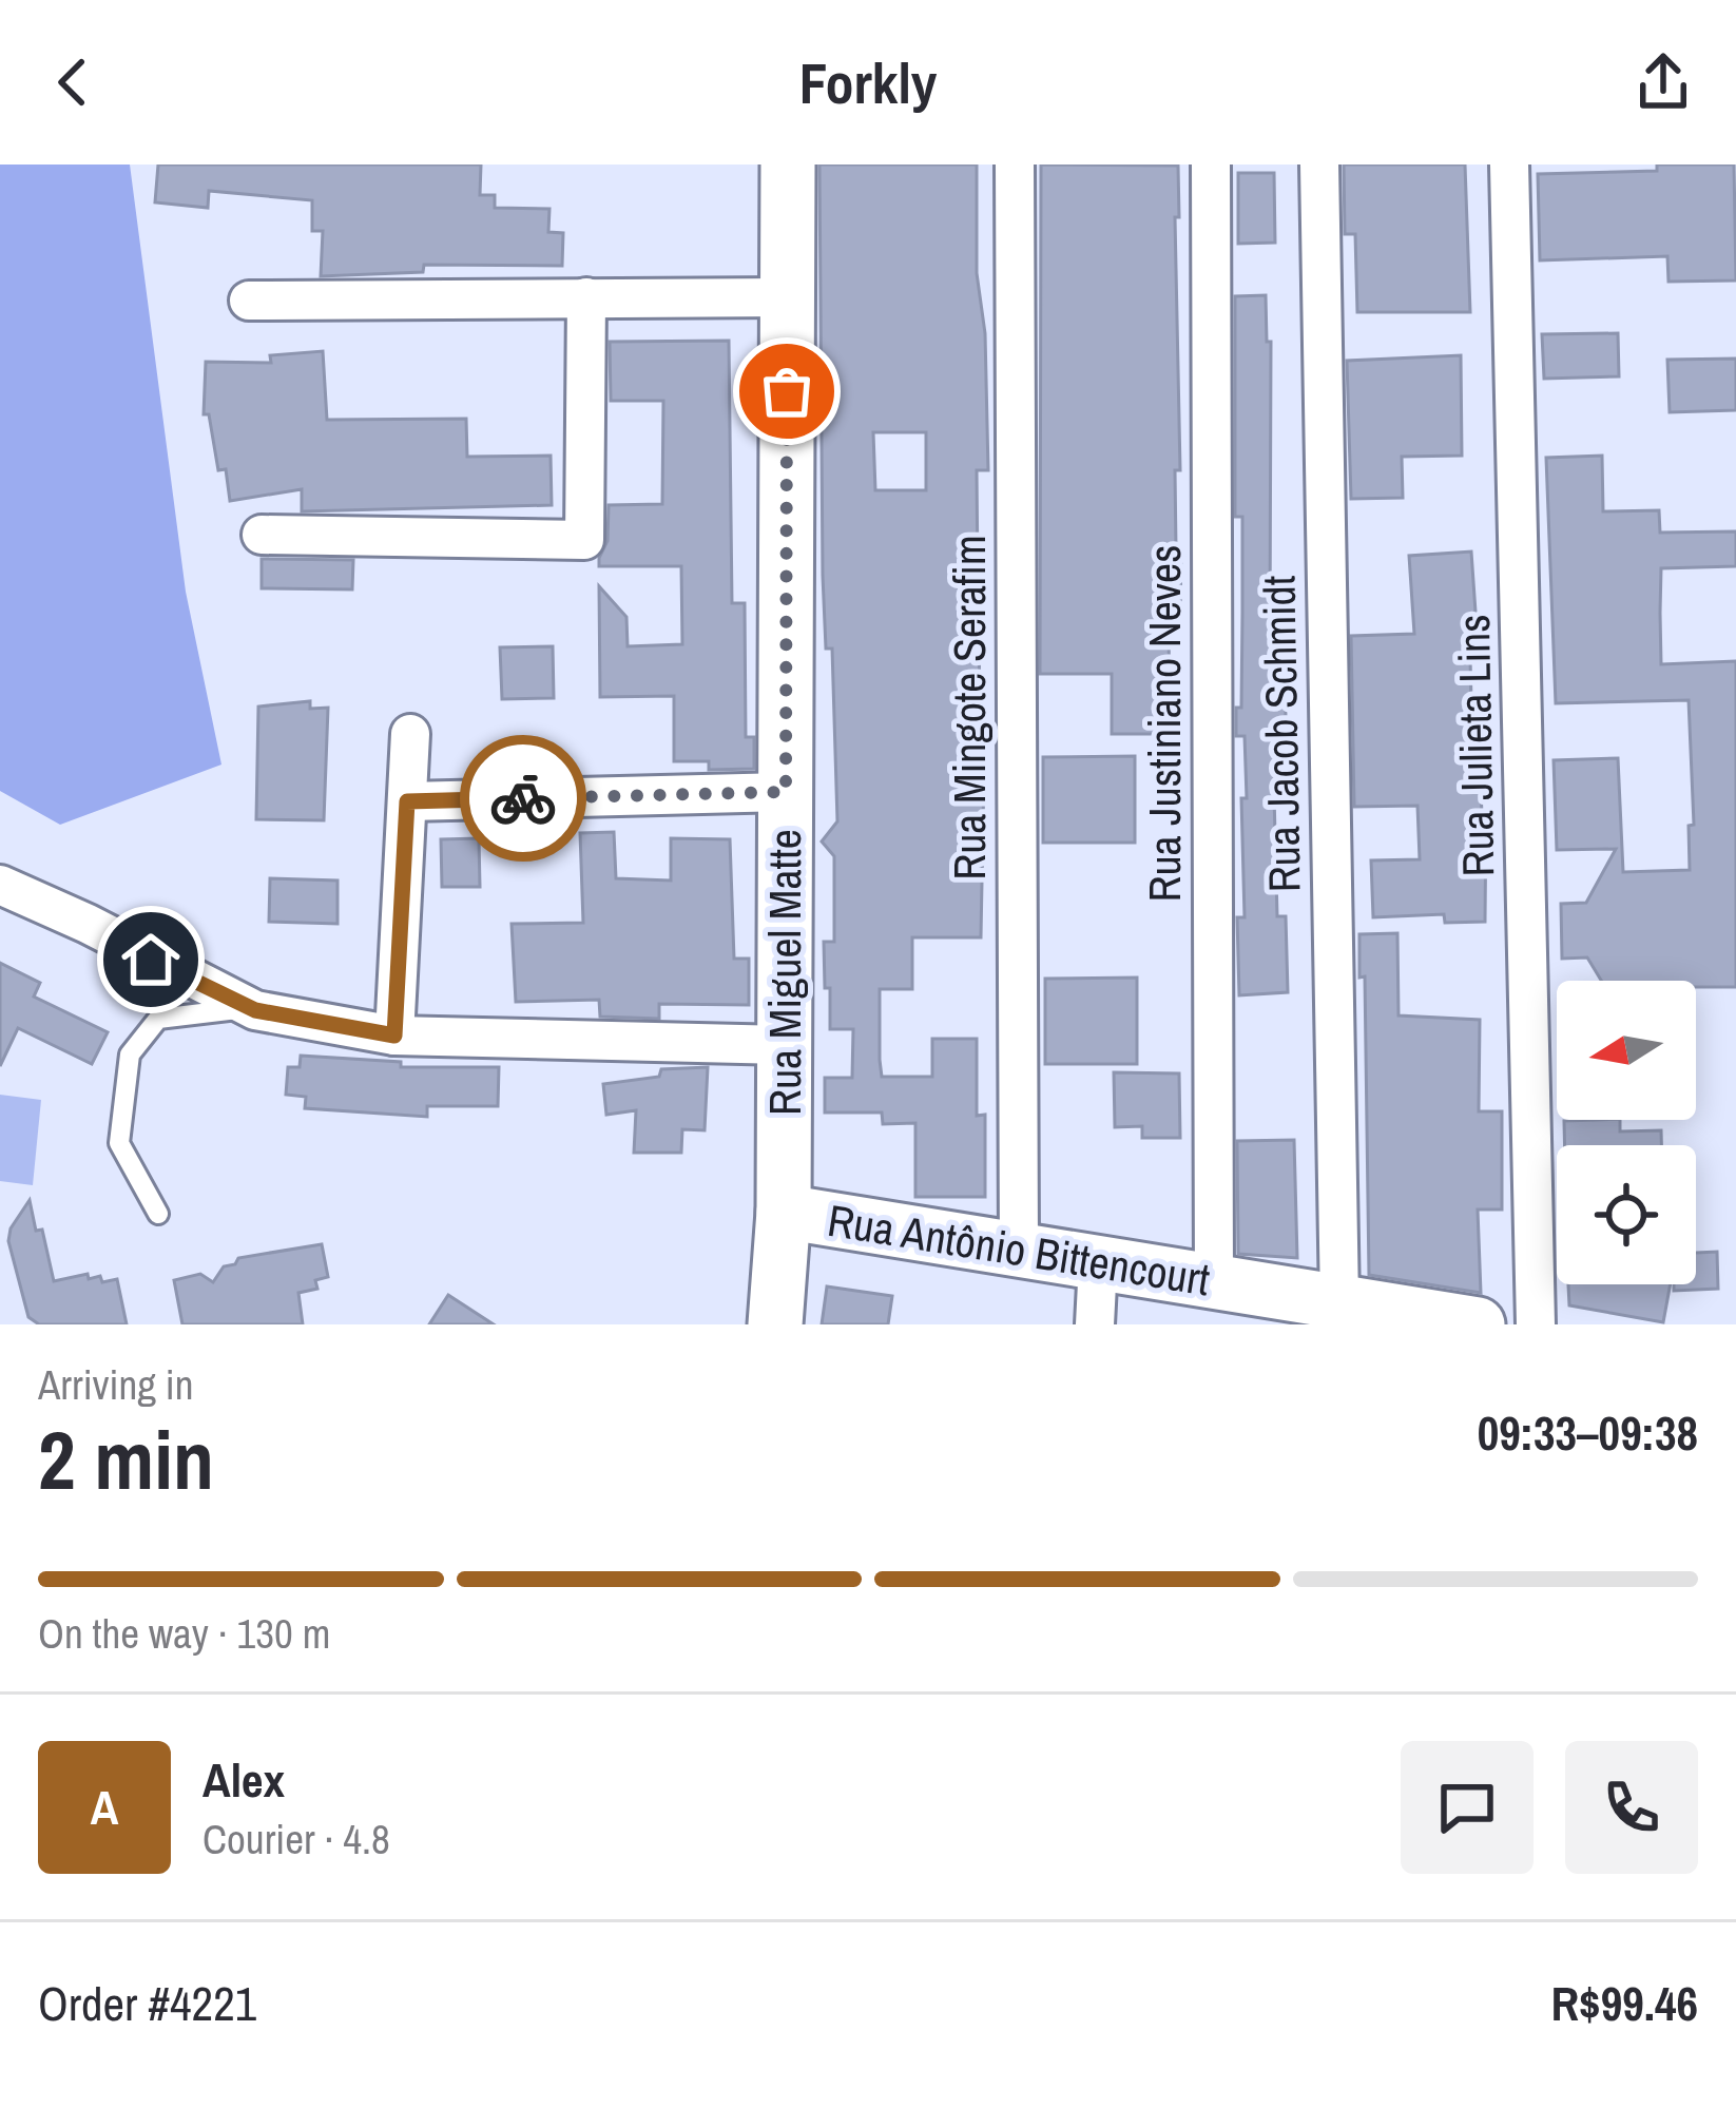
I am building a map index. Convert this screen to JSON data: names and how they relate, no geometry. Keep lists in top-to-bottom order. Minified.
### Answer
{"streets":{"main road":["Rua Miguel Matte","Rua Antônio Bittencourt"],"street":["Rua Mingote Serafim","Rua Justiniano Neves","Rua Jacob Schmidt","Rua Julieta Lins"]},"crossings":[["Rua Mingote Serafim","Rua Antônio Bittencourt"],["Rua Justiniano Neves","Rua Antônio Bittencourt"],["Rua Jacob Schmidt","Rua Antônio Bittencourt"],["Rua Miguel Matte","Rua Antônio Bittencourt"]],"north":"left","page":{"header":"Forkly","heading":["2 min","Arriving in","09:33–09:38"],"panel":["Alex","Courier · 4.8","Order #4221","R$99.46"],"bar":"On the way · 130 m","round":"A"}}
